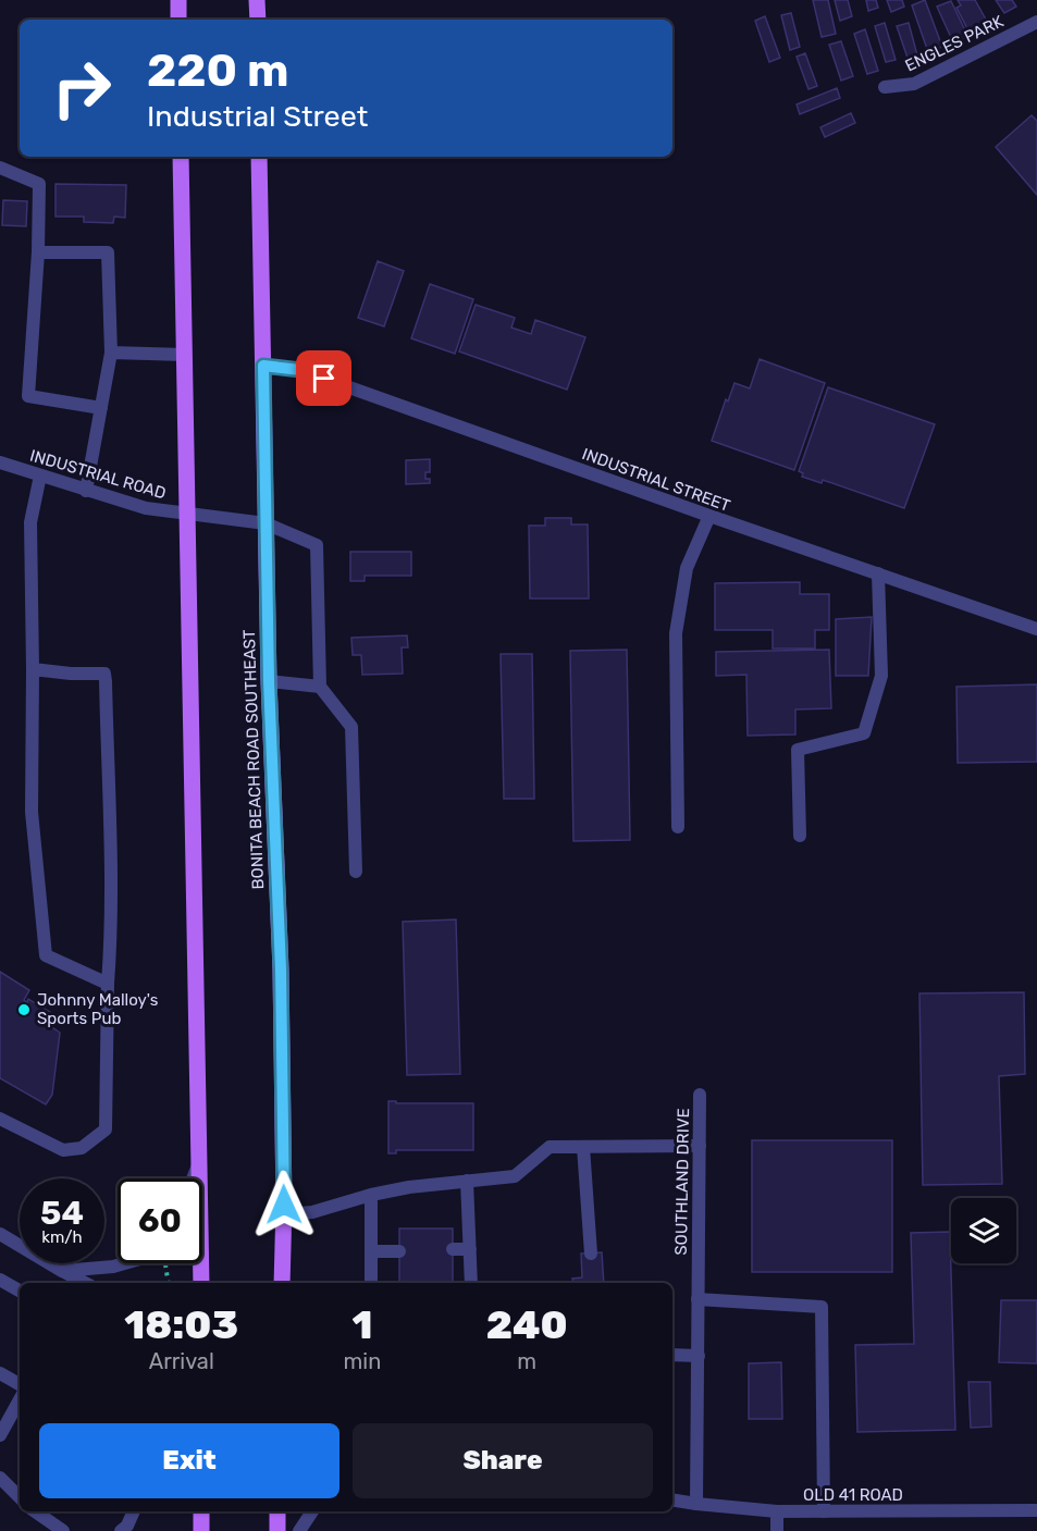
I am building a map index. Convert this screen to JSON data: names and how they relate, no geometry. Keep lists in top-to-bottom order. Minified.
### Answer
{"streets":{"main road":["BONITA BEACH ROAD SOUTHEAST"],"street":["ENGLES PARK","INDUSTRIAL ROAD","INDUSTRIAL STREET","SOUTHLAND DRIVE","OLD 41 ROAD"]},"crossings":[["INDUSTRIAL ROAD","BONITA BEACH ROAD SOUTHEAST"],["INDUSTRIAL STREET","BONITA BEACH ROAD SOUTHEAST"],["SOUTHLAND DRIVE","OLD 41 ROAD"]],"places":["Johnny Malloy's Sports Pub"],"page":{"turn":["220 m","Industrial Street"],"speed":"54 km/h","limit":"60","eta":["18:03","Arrival","1","min","240","m"],"buttons":["Exit","Share"]}}
